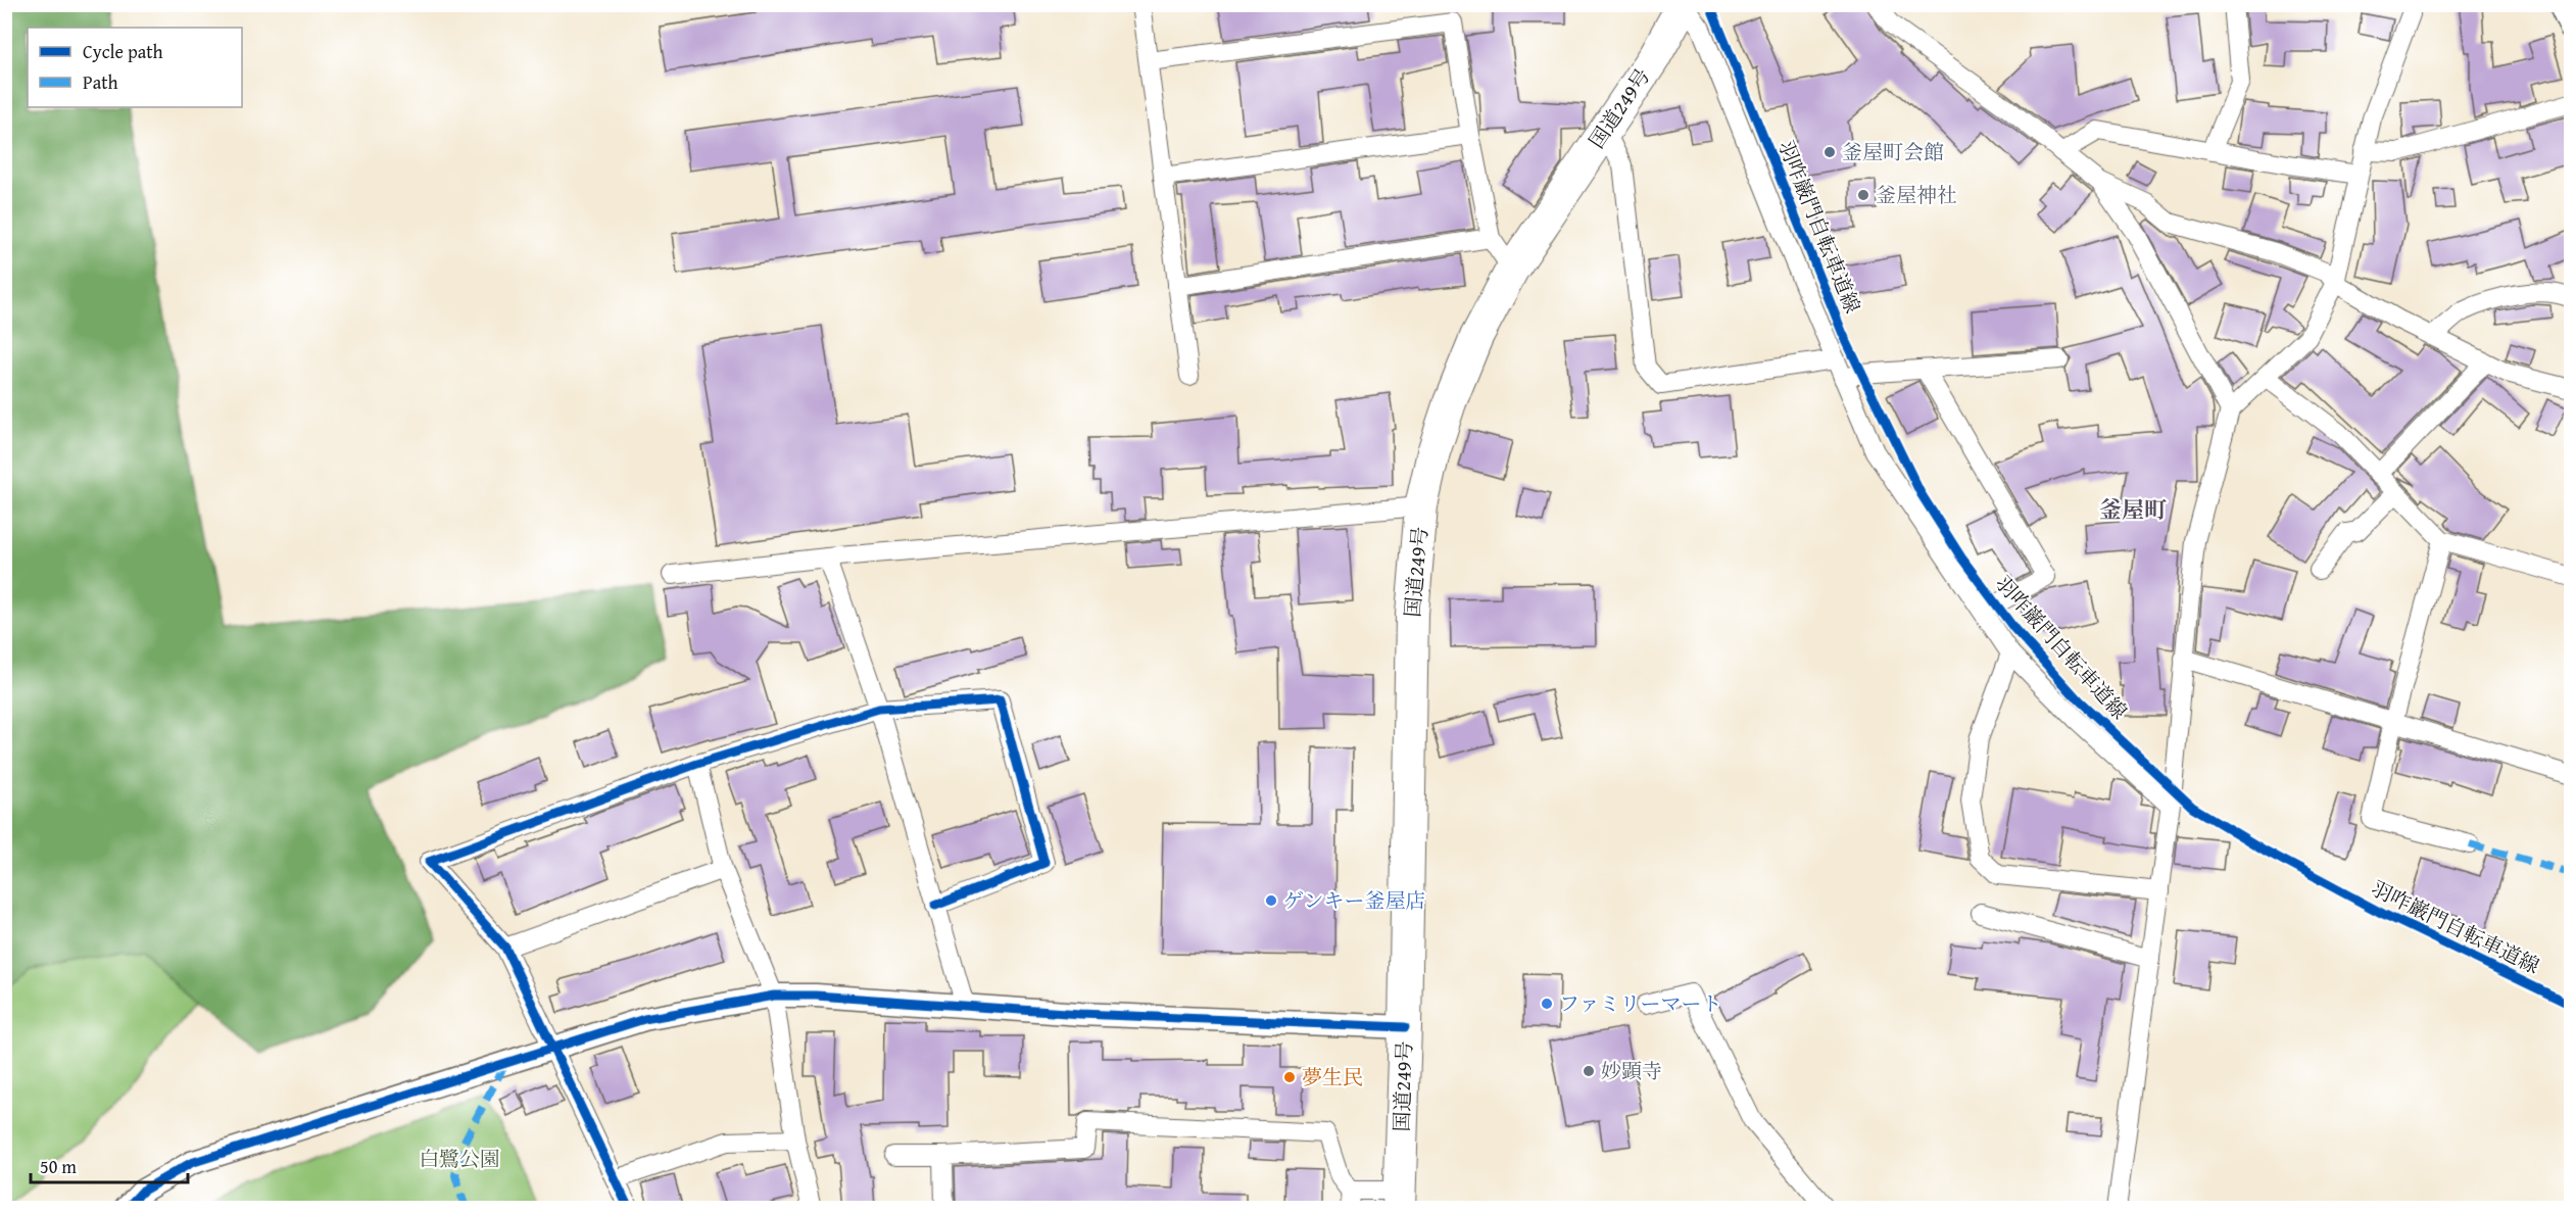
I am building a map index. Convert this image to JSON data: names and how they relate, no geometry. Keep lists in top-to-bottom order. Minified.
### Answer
{"streets":{"highway":["国道249号"],"cycle path":["羽咋巌門自転車道線"]},"districts":["釜屋町"],"parks":["白鷺公園"],"places":["釜屋町会館","釜屋神社","ゲンキー釜屋店","ファミリーマート","妙顕寺","夢生民"],"legend":["Cycle path","Path"],"scale_bar":"50 m"}
